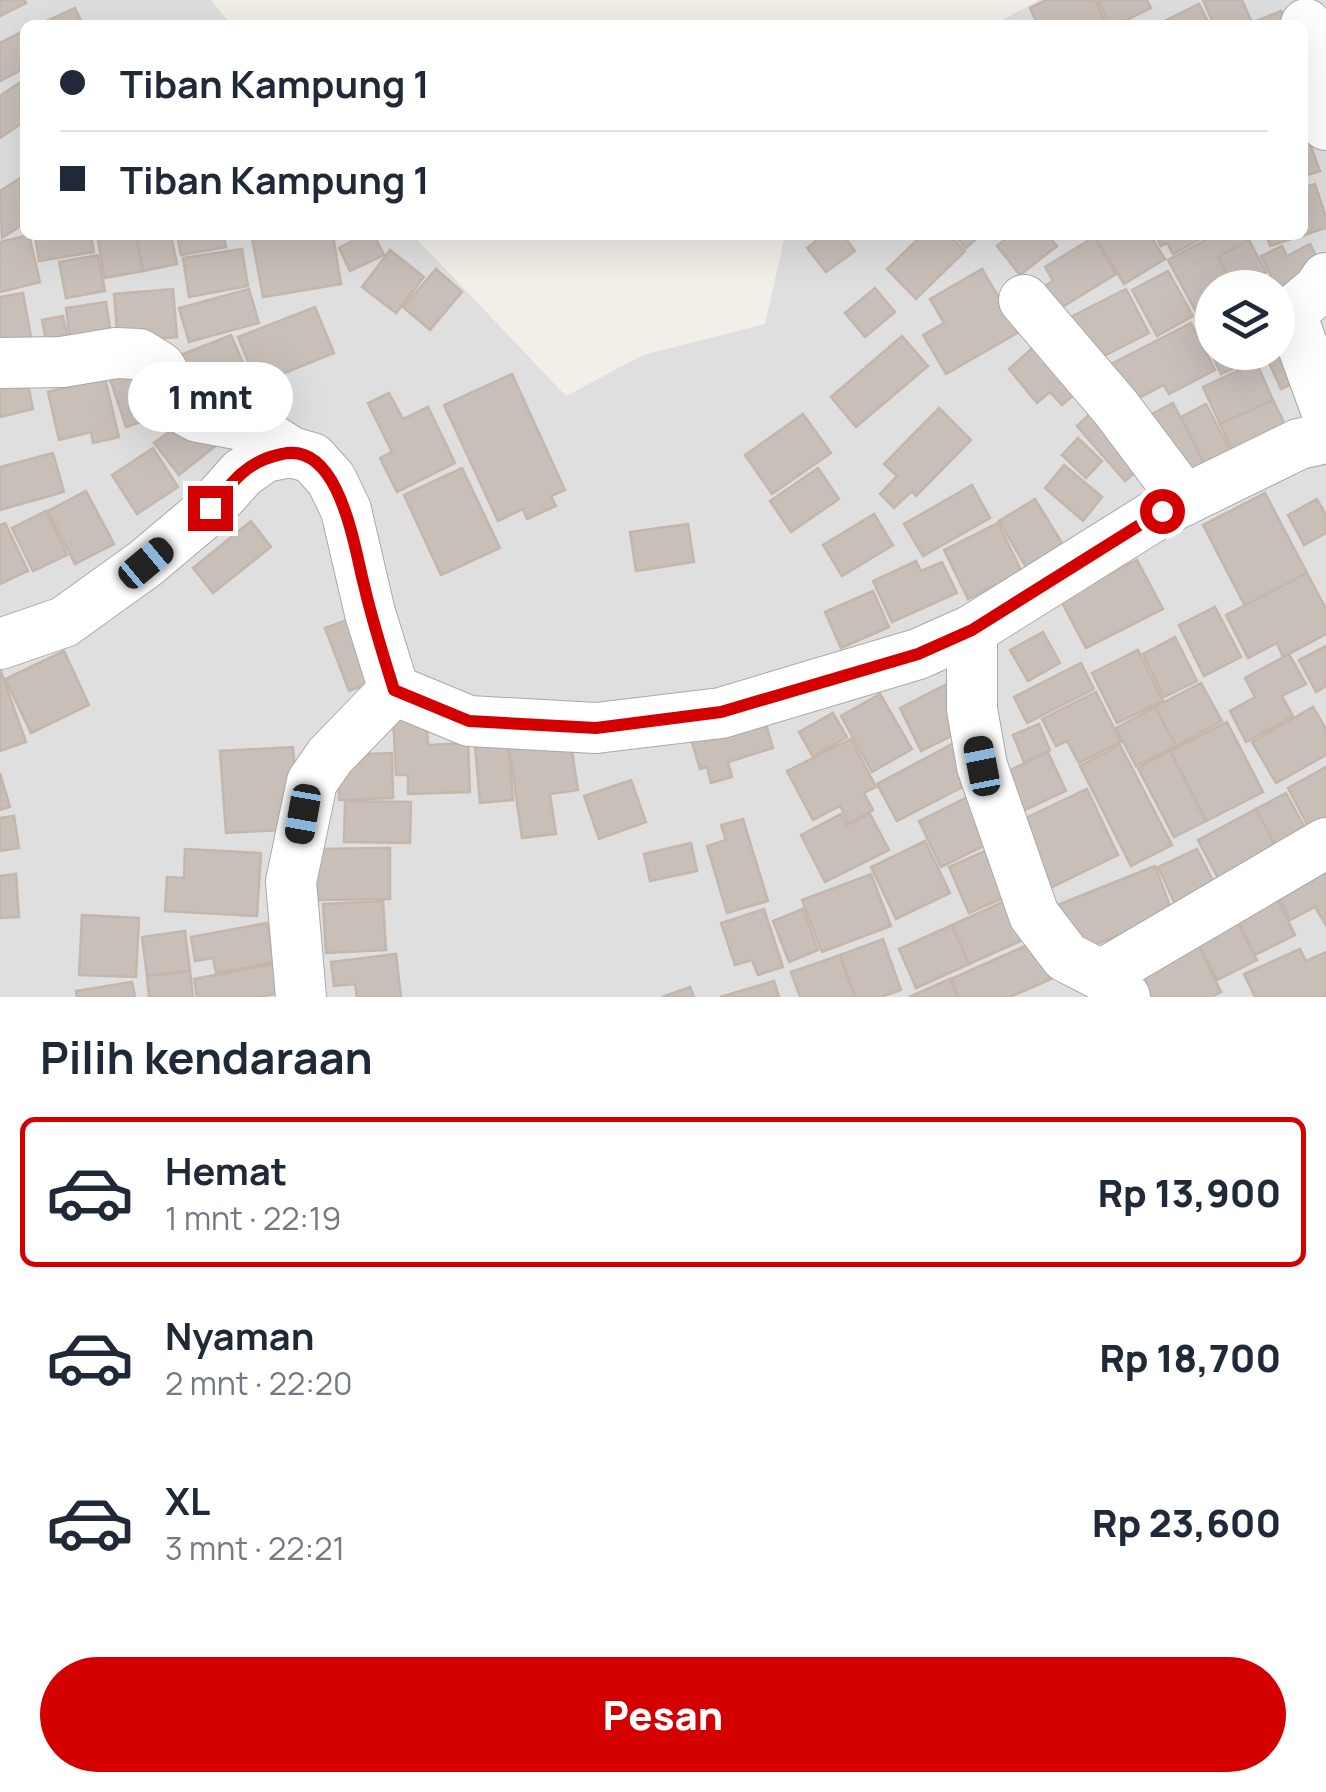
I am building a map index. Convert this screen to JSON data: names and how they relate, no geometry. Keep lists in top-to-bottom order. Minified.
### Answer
{"page":{"banner":["Tiban Kampung 1","Tiban Kampung 1"],"bubble":"1 mnt","heading":"Pilih kendaraan","list":[{"name":"Hemat","note":"1 mnt · 22:19","value":"Rp 13,900"},{"name":"Nyaman","note":"2 mnt · 22:20","value":"Rp 18,700"},{"name":"XL","note":"3 mnt · 22:21","value":"Rp 23,600"}],"buttons":"Pesan"}}
